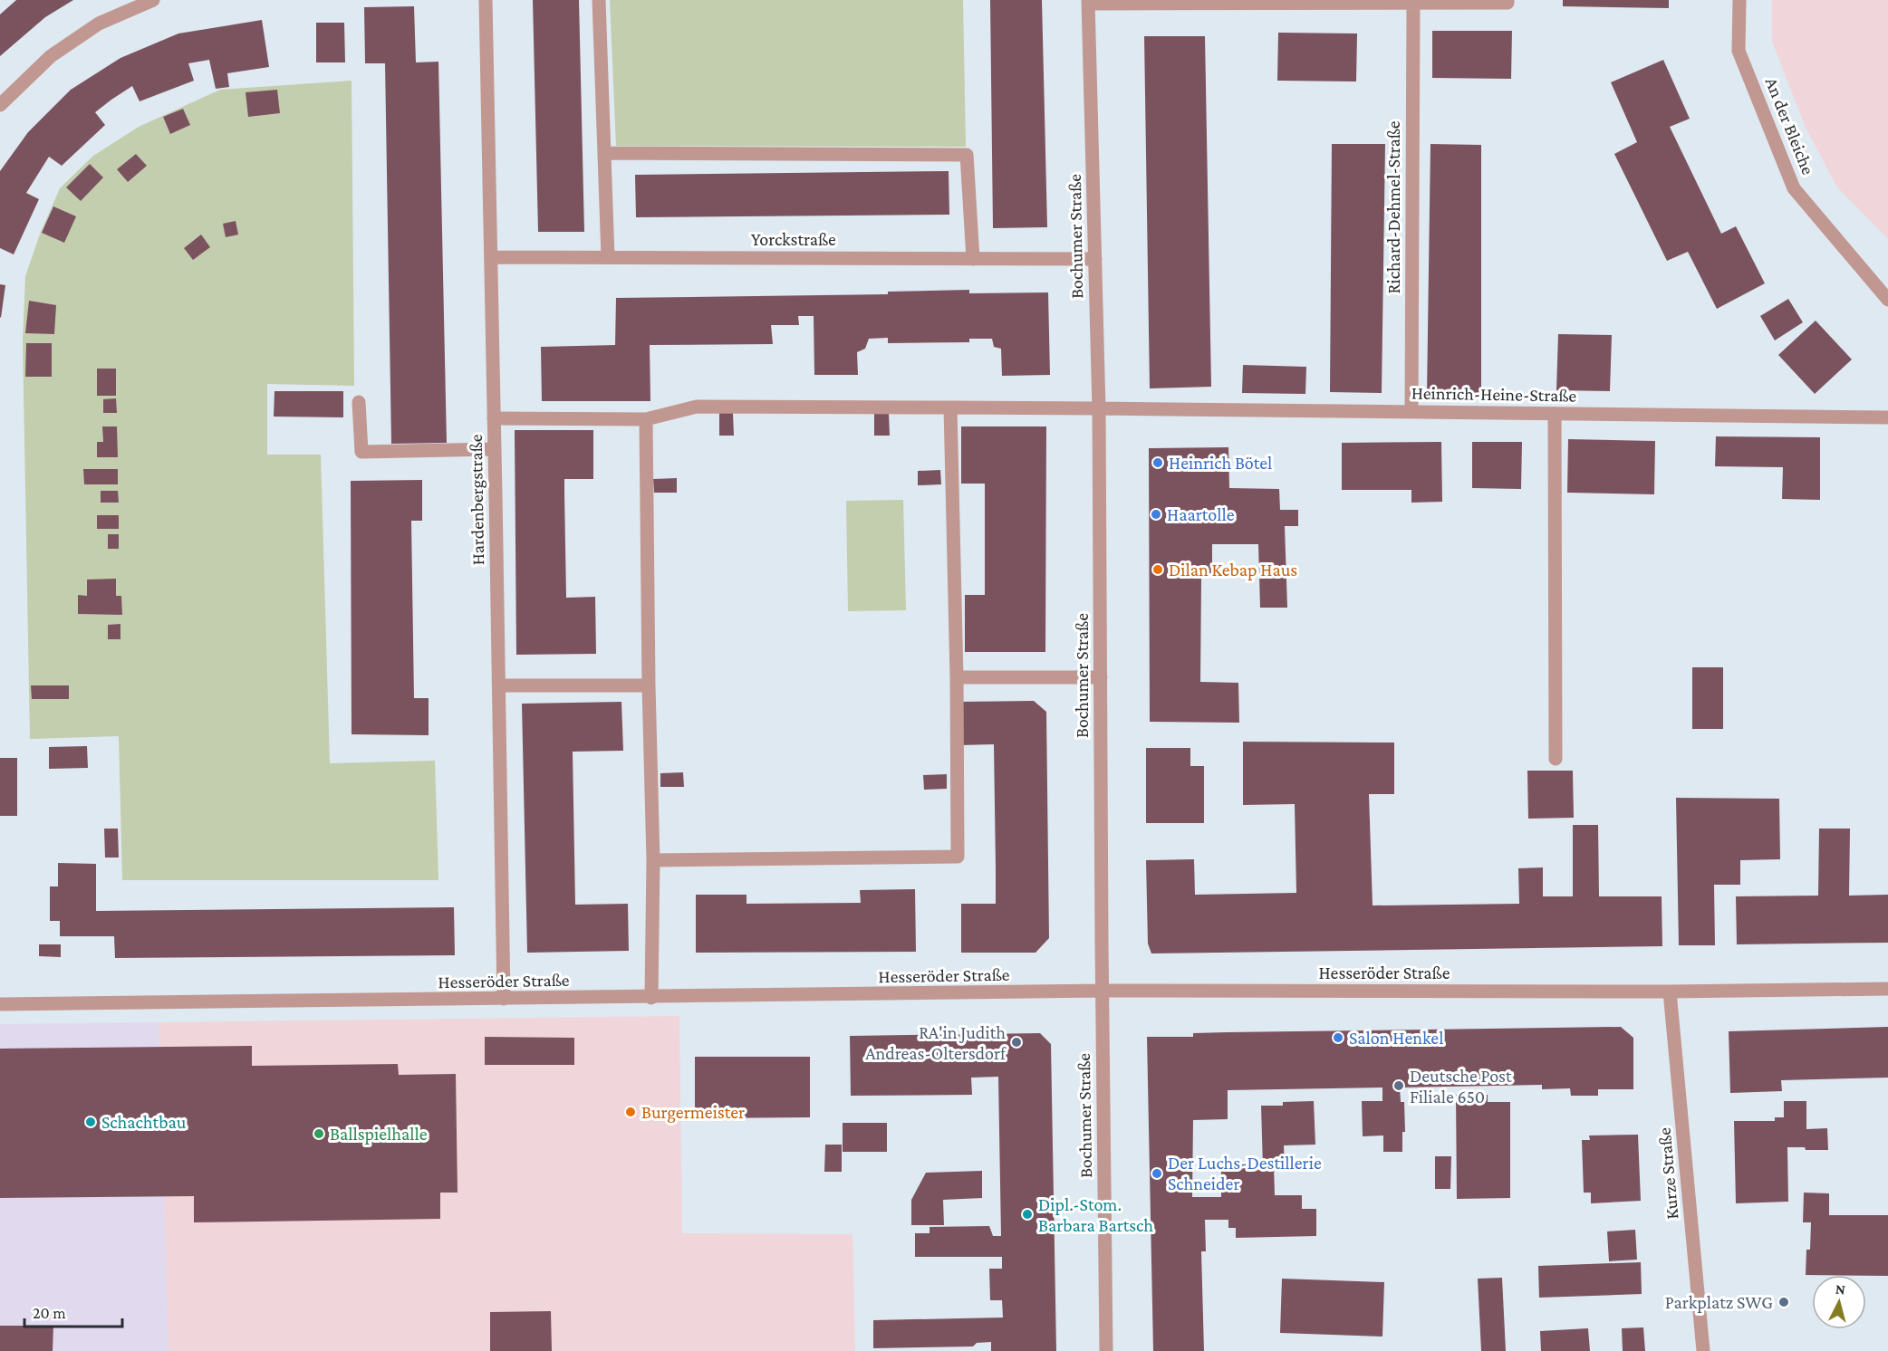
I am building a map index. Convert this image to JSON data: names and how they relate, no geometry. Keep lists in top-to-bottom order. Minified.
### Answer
{"streets":{"street":["An der Bleiche","Richard-Dehmel-Straße","Bochumer Straße","Yorckstraße","Heinrich-Heine-Straße","Hardenbergstraße","Hesseröder Straße","Kurze Straße"]},"crossings":[["Richard-Dehmel-Straße","Heinrich-Heine-Straße"],["Bochumer Straße","Yorckstraße"],["Bochumer Straße","Heinrich-Heine-Straße"],["Bochumer Straße","Hesseröder Straße"],["Yorckstraße","Hardenbergstraße"],["Heinrich-Heine-Straße","Hardenbergstraße"],["Hardenbergstraße","Hesseröder Straße"],["Hesseröder Straße","Kurze Straße"]],"places":["Heinrich Bötel","Haartolle","Dilan Kebap Haus","Salon Henkel","RA'in Judith Andreas-Oltersdorf","Deutsche Post Filiale 650","Burgermeister","Schachtbau","Ballspielhalle","Der Luchs-Destillerie Schneider","Dipl.-Stom. Barbara Bartsch","Parkplatz SWG"],"scale_bar":"20 m","north":"top"}
